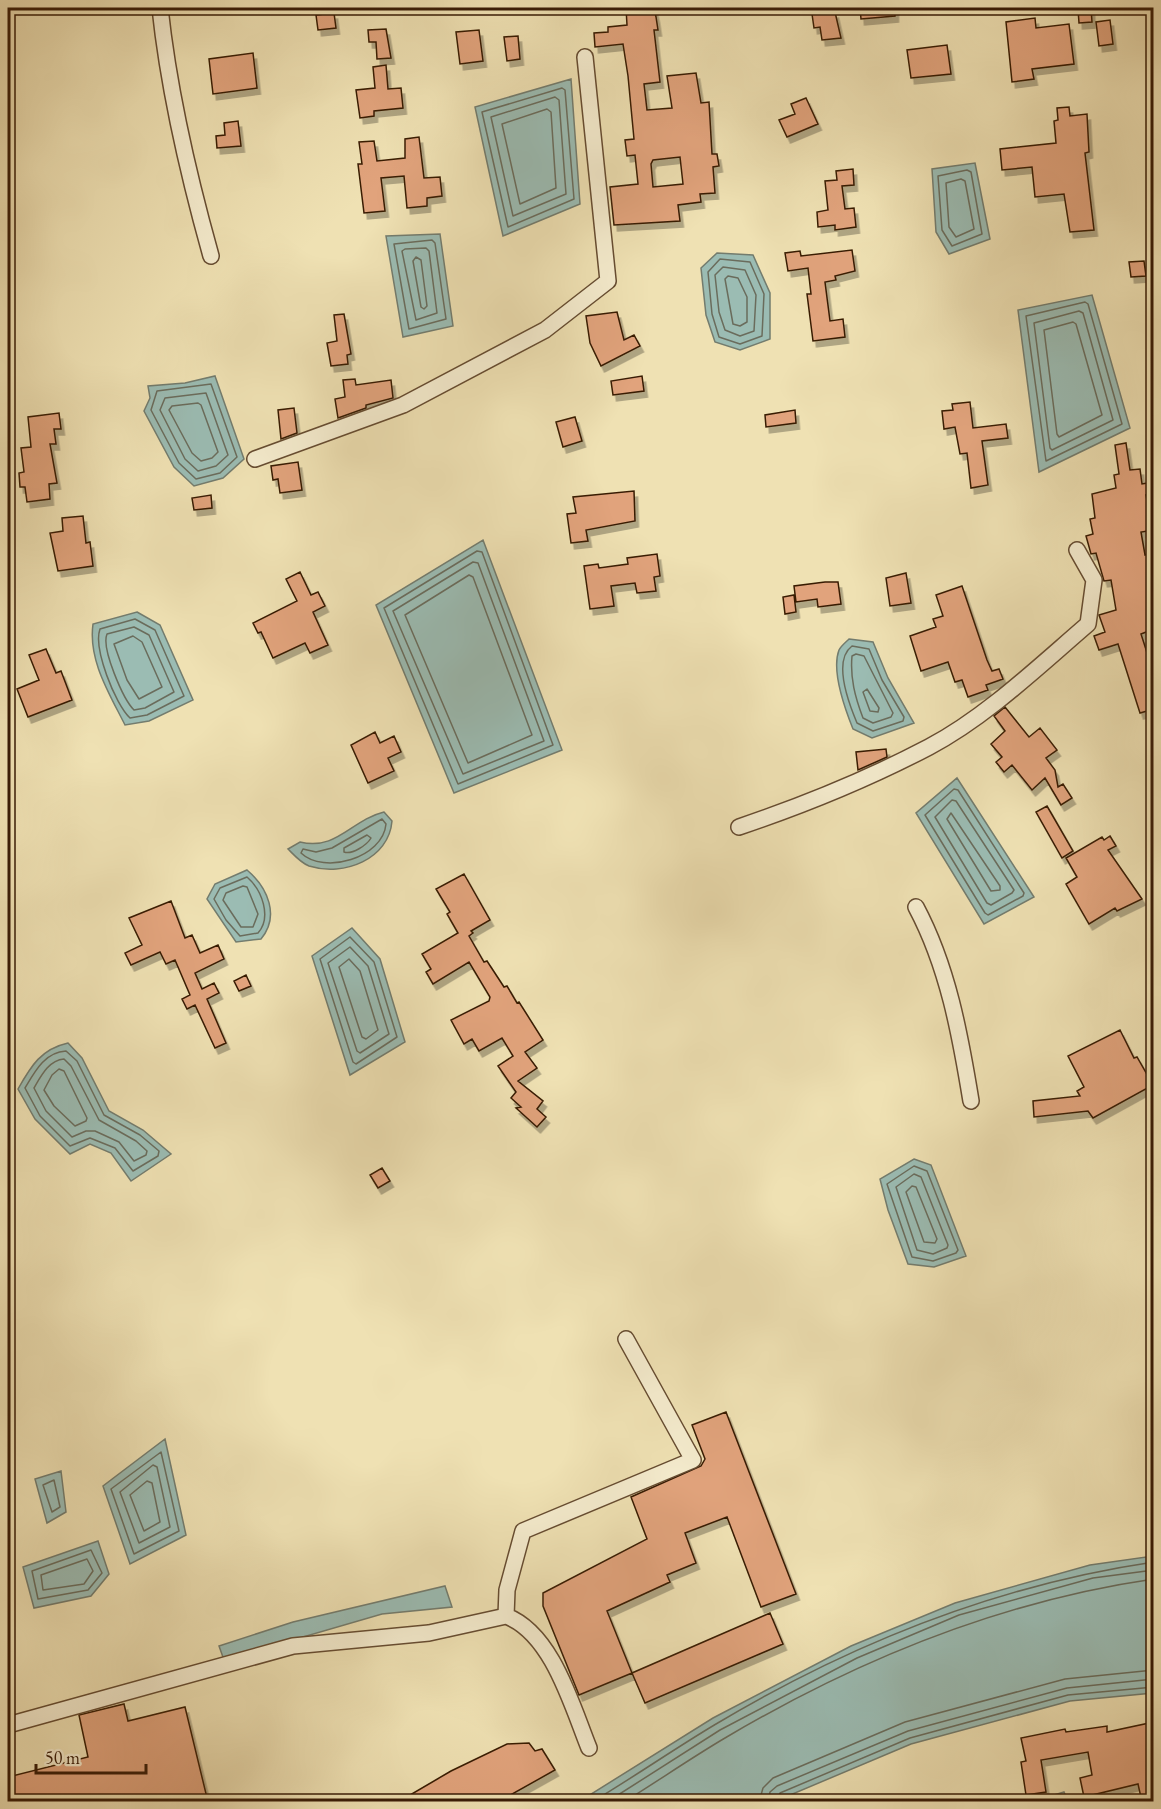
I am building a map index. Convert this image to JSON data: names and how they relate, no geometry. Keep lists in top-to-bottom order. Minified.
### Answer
{"scale_bar":"50 m"}
